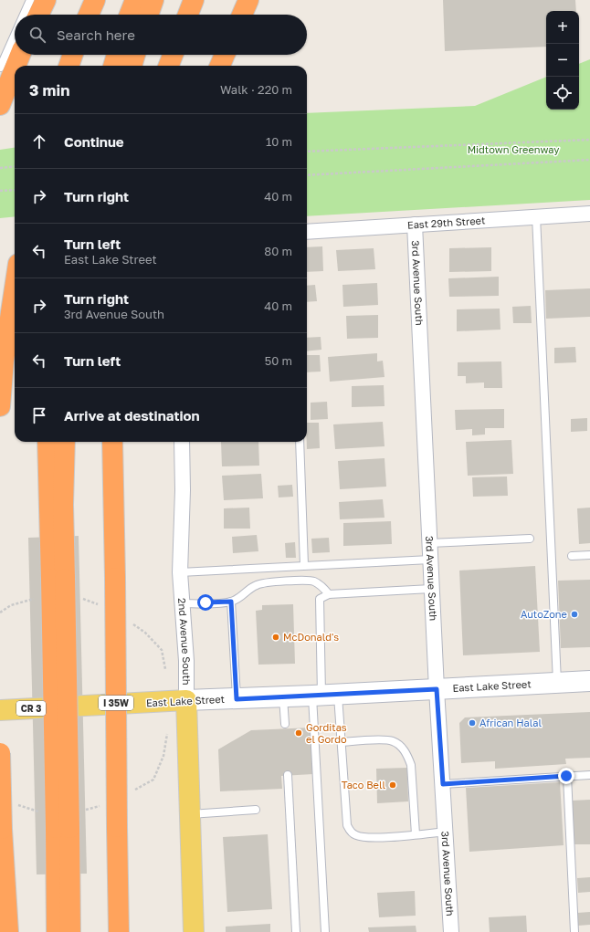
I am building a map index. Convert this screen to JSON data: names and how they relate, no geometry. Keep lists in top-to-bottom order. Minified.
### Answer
{"streets":{"highway":["I 35W"],"main road":["2nd Avenue South","East Lake Street","CR 3"],"street":["East 29th Street","3rd Avenue South"]},"crossings":[["East 29th Street","3rd Avenue South"],["3rd Avenue South","East Lake Street"],["2nd Avenue South","East Lake Street"]],"parks":["Midtown Greenway"],"places":["AutoZone","McDonald's","African Halal","Gorditas el Gordo","Taco Bell"],"page":{"map_buttons":["+","−"],"search":"Search here","heading":["3 min","Walk · 220 m"],"list":[["Continue","10 m"],["Turn right","40 m"],["Turn left","East Lake Street","80 m"],["Turn right","3rd Avenue South","40 m"],["Turn left","50 m"],"Arrive at destination"]}}
